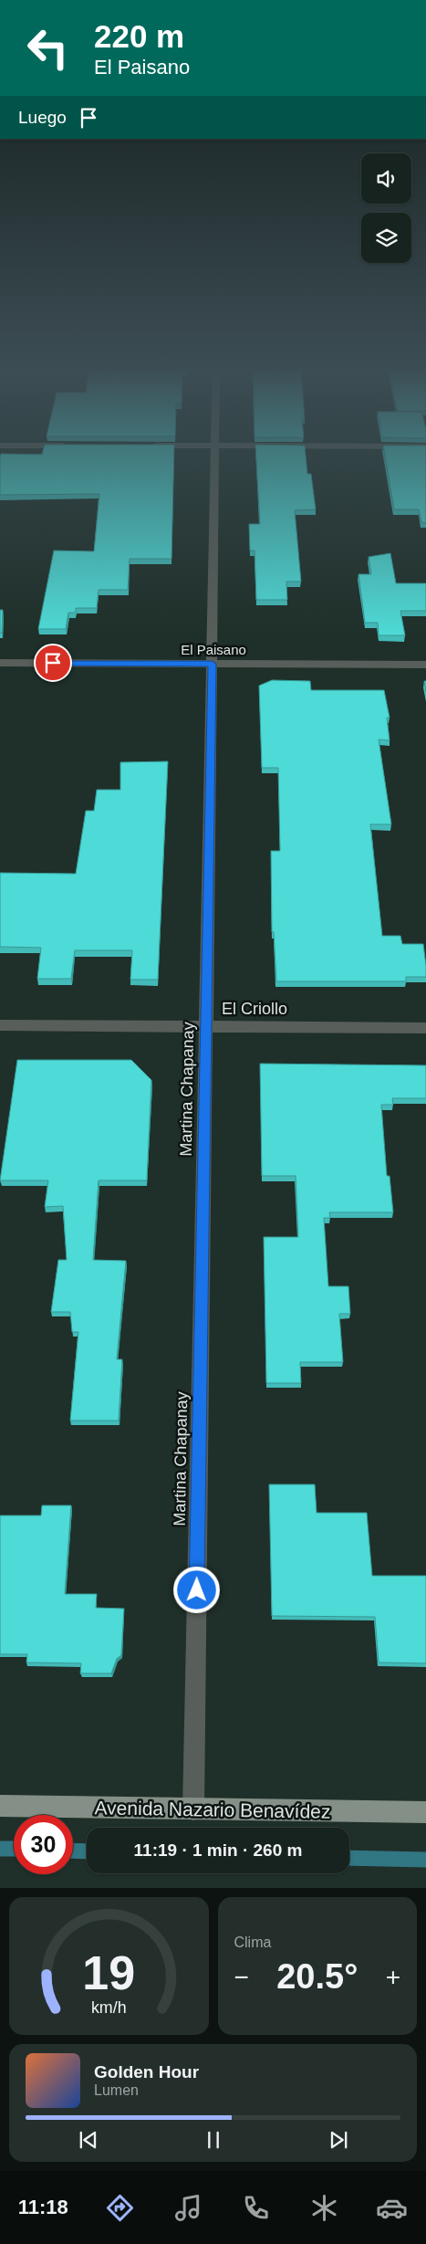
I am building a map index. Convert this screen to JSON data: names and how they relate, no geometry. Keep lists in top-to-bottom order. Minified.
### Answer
{"streets":{"main road":["Avenida Nazario Benavídez"],"street":["El Paisano","El Criollo","Martina Chapanay"]},"crossings":[["El Paisano","Martina Chapanay"],["El Criollo","Martina Chapanay"],["Martina Chapanay","Avenida Nazario Benavídez"]],"page":{"turn":["220 m","El Paisano"],"then":"Luego","limit":"30","trip":"11:19 · 1 min · 260 m","tile":"Clima","heat":["−","20.5°","+"],"song":["Golden Hour","Lumen"],"tabs":"11:18","gauge":["19","km/h"]}}
